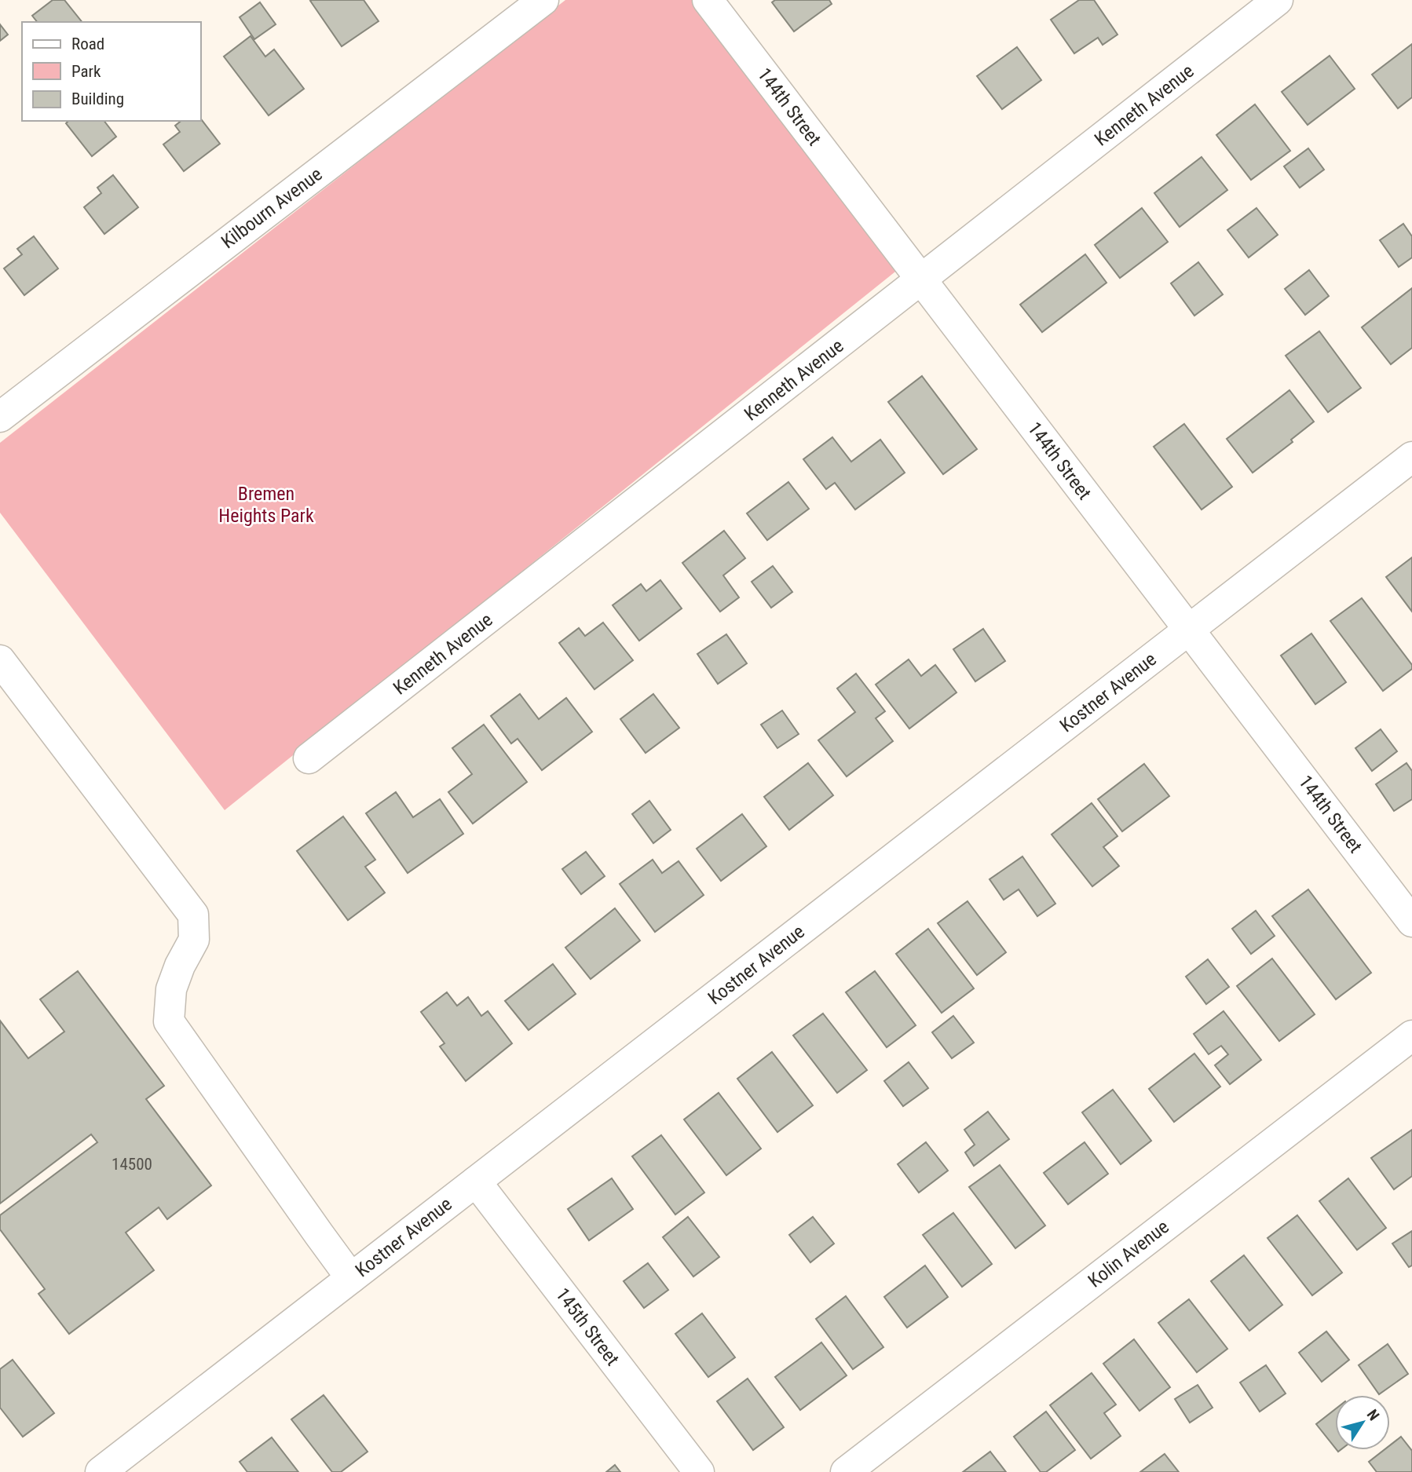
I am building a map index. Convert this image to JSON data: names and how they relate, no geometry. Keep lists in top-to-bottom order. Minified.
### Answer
{"streets":{"street":["Kenneth Avenue","144th Street","Kilbourn Avenue","Kostner Avenue","Kolin Avenue","145th Street"]},"crossings":[["Kenneth Avenue","144th Street"],["144th Street","Kostner Avenue"],["Kostner Avenue","145th Street"]],"parks":["Bremen Heights Park"],"house_numbers":["14500"],"legend":["Road","Park","Building"],"north":"top right"}
